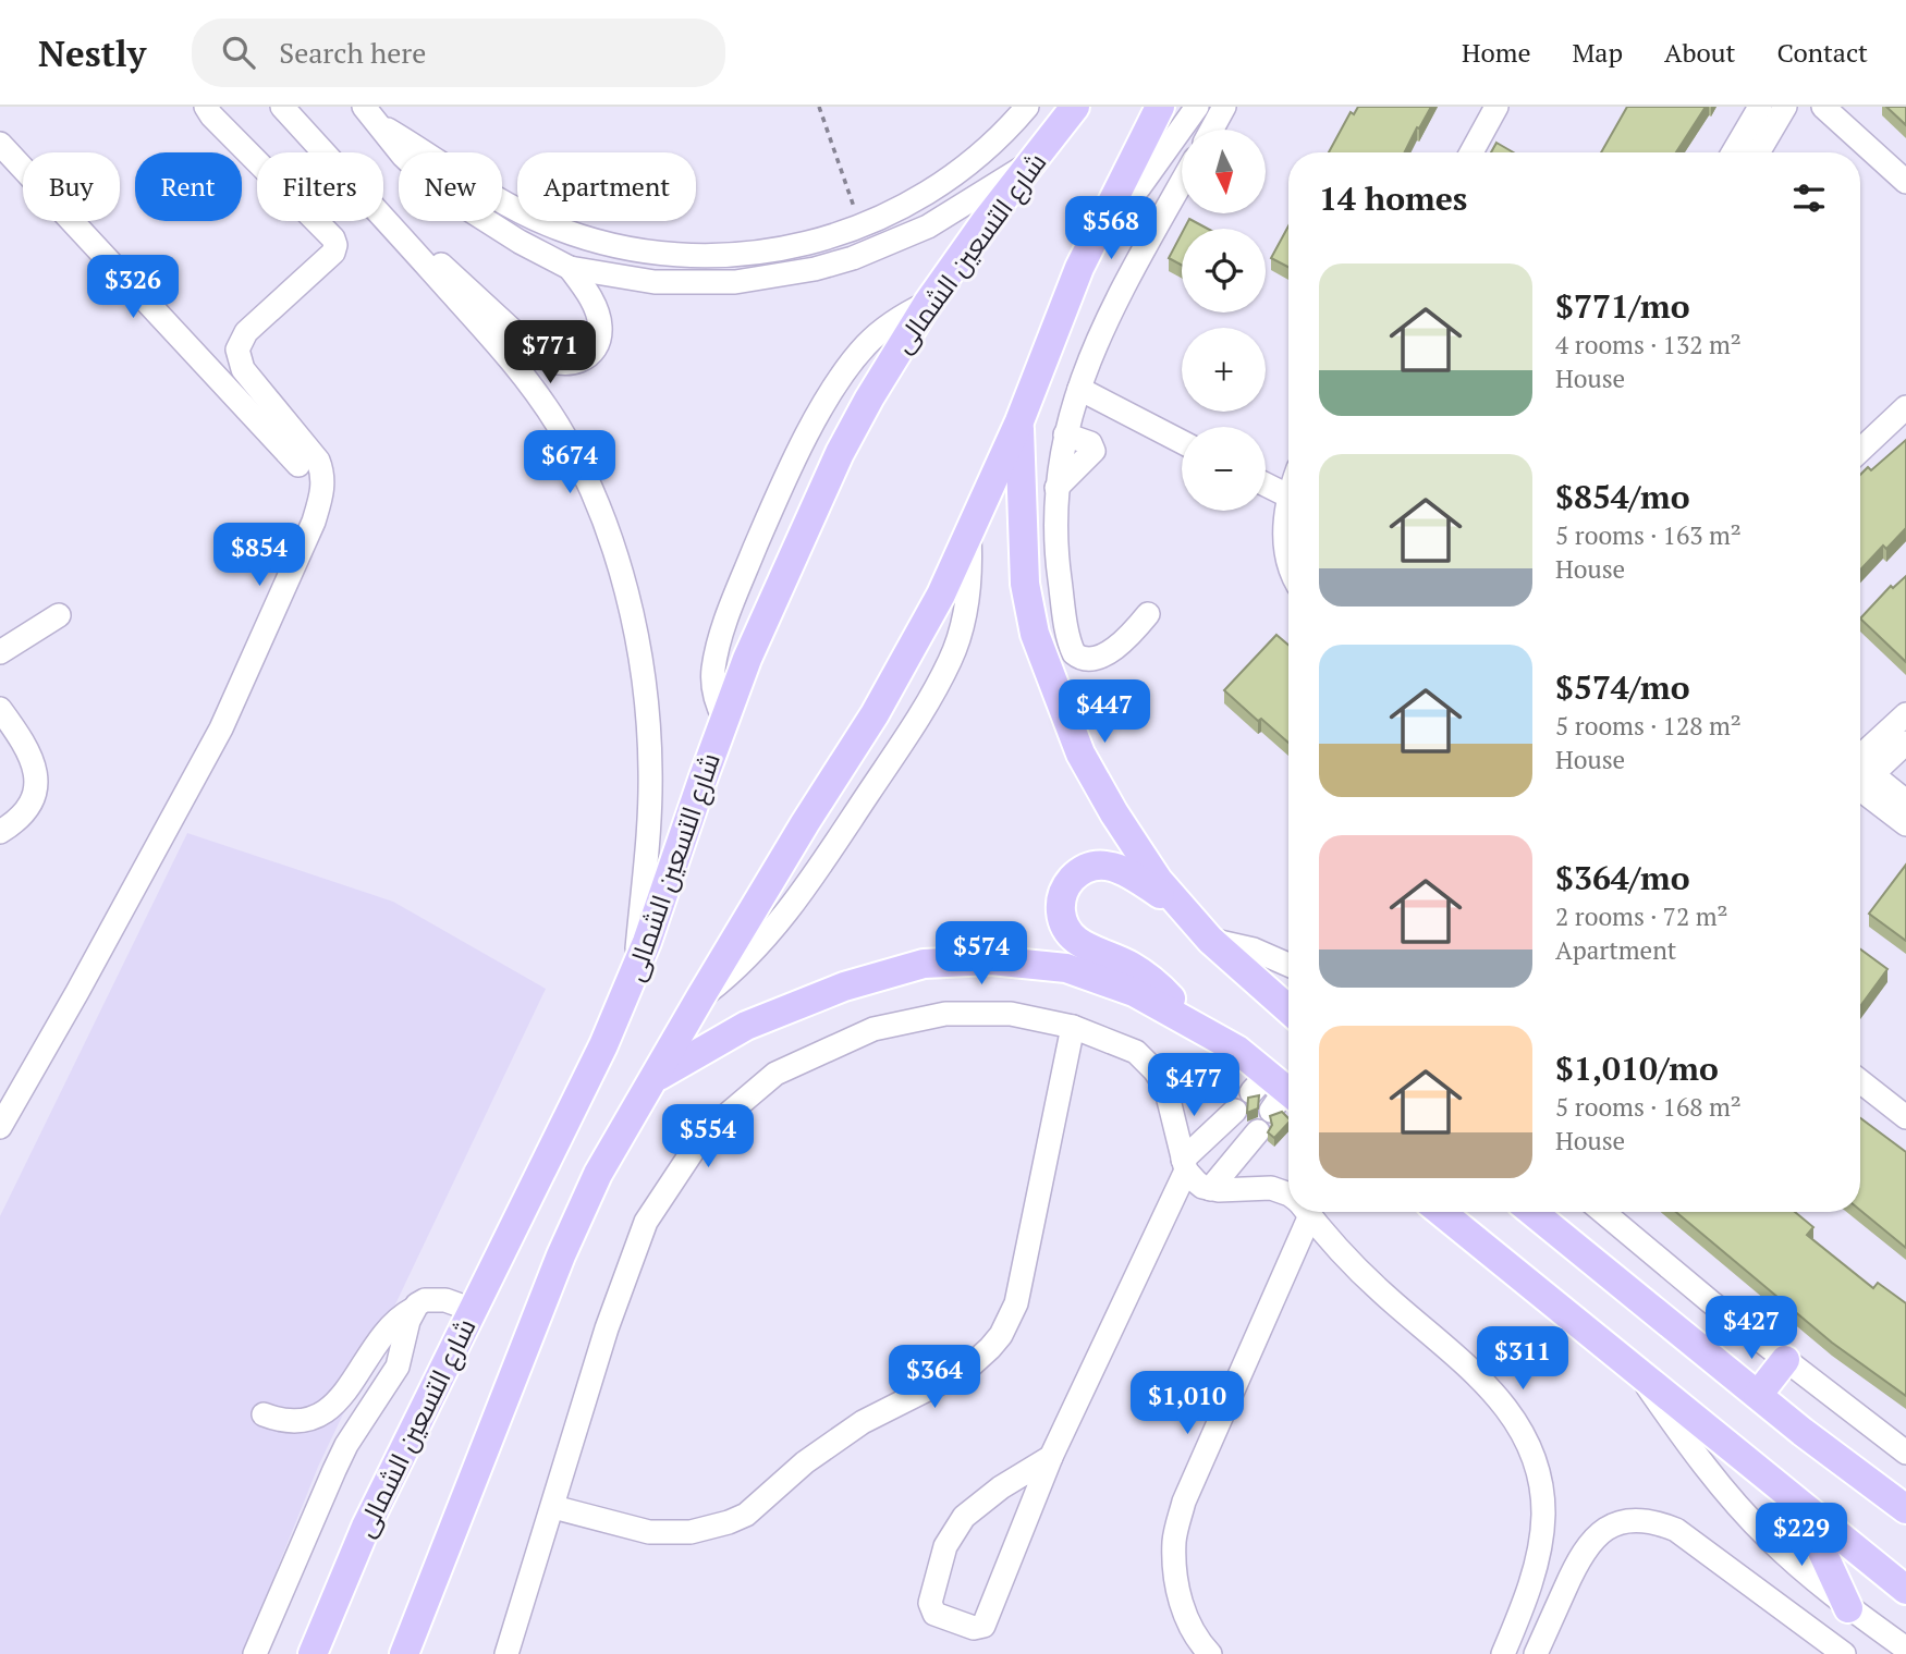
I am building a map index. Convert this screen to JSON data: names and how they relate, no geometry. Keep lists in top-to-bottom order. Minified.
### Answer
{"streets":{"main road":["شارع التسعين الشمالى"]},"north":"bottom","page":{"header":"Nestly","search":"Search here","nav":["Home","Map","About","Contact"],"map_buttons":["+","−"],"chip":["Buy","Rent","Filters","New","Apartment"],"heading":"14 homes","price":["$568","$326","$771","$674","$854","$447","$574","$477","$554","$427","$311","$364","$1,010","$229"],"list":[{"name":"$771/mo","note":"4 rooms · 132 m² · House"},{"name":"$854/mo","note":"5 rooms · 163 m² · House"},{"name":"$574/mo","note":"5 rooms · 128 m² · House"},{"name":"$364/mo","note":"2 rooms · 72 m² · Apartment"},{"name":"$1,010/mo","note":"5 rooms · 168 m² · House"}]}}
